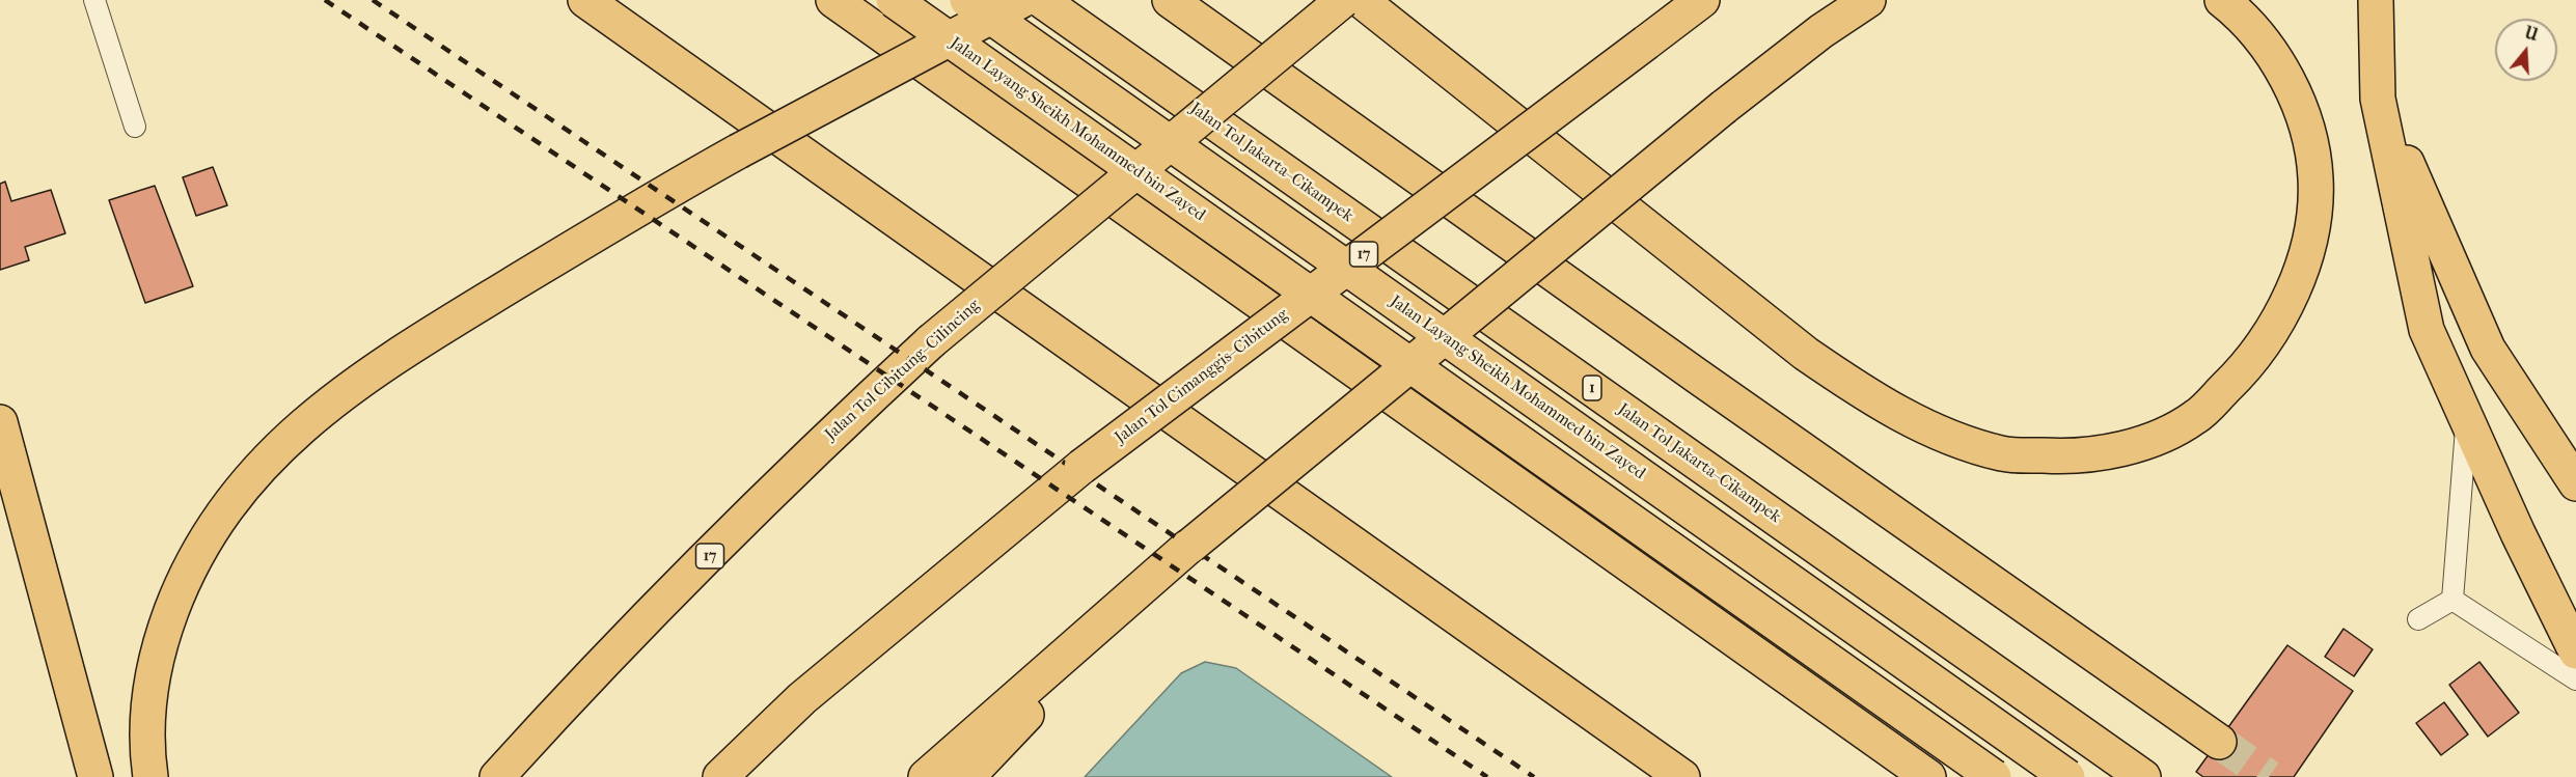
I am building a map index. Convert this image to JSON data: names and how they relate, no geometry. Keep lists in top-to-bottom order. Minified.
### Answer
{"streets":{"highway":["Jalan Layang Sheikh Mohammed bin Zayed","Jalan Tol Jakarta–Cikampek","17","Jalan Tol Cibitung–Cilincing","Jalan Tol Cimanggis–Cibitung","1"]},"north":"top"}
